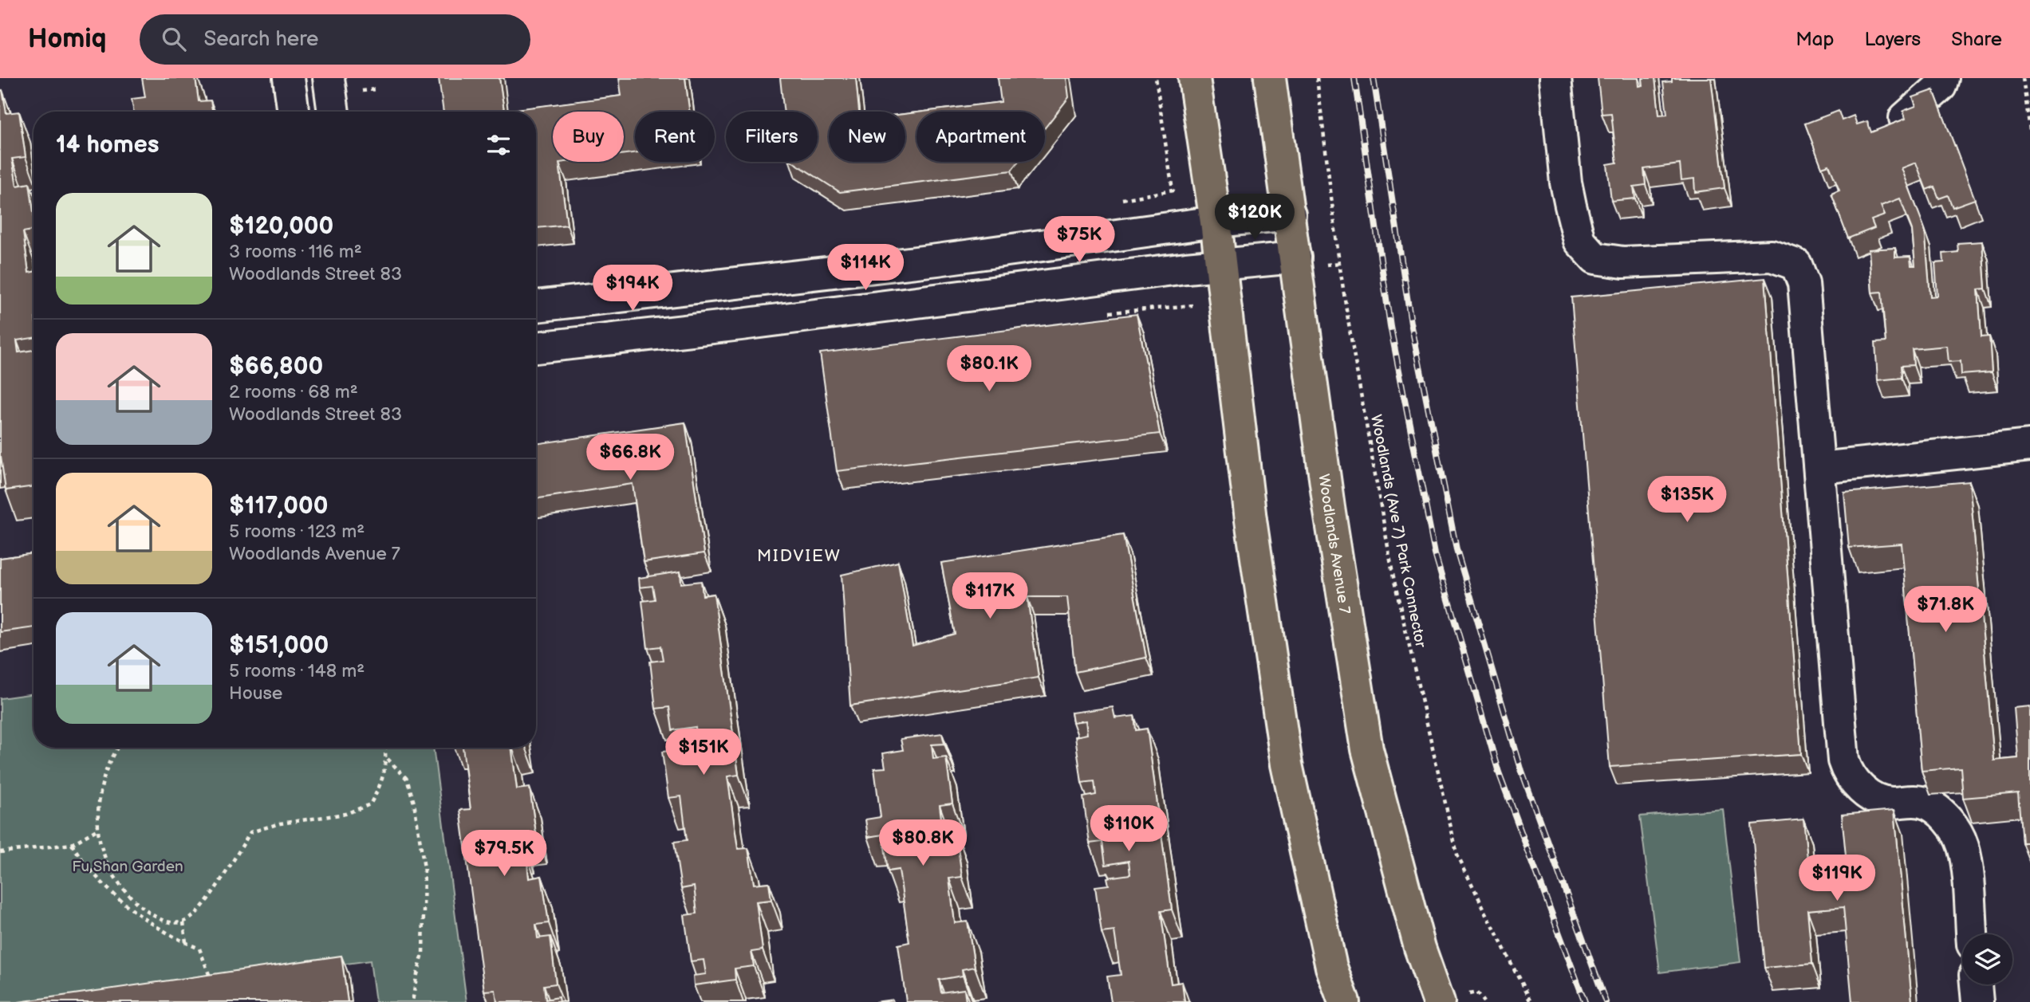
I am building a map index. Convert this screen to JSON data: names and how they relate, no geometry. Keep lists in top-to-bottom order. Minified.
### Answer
{"streets":{"main road":["Woodlands Avenue 7"],"path":["Woodlands (Ave 7) Park Connector"]},"districts":["MIDVIEW"],"parks":["Fu Shan Garden"],"page":{"header":"Homiq","search":"Search here","nav":["Map","Layers","Share"],"chip":["Buy","Rent","Filters","New","Apartment"],"heading":"14 homes","list":[{"name":"$120,000","note":"3 rooms · 116 m² · Woodlands Street 83"},{"name":"$66,800","note":"2 rooms · 68 m² · Woodlands Street 83"},{"name":"$117,000","note":"5 rooms · 123 m² · Woodlands Avenue 7"},{"name":"$151,000","note":"5 rooms · 148 m² · House"}],"price":["$120K","$75K","$114K","$194K","$80.1K","$66.8K","$135K","$117K","$71.8K","$151K","$110K","$80.8K","$79.5K","$119K"]}}
